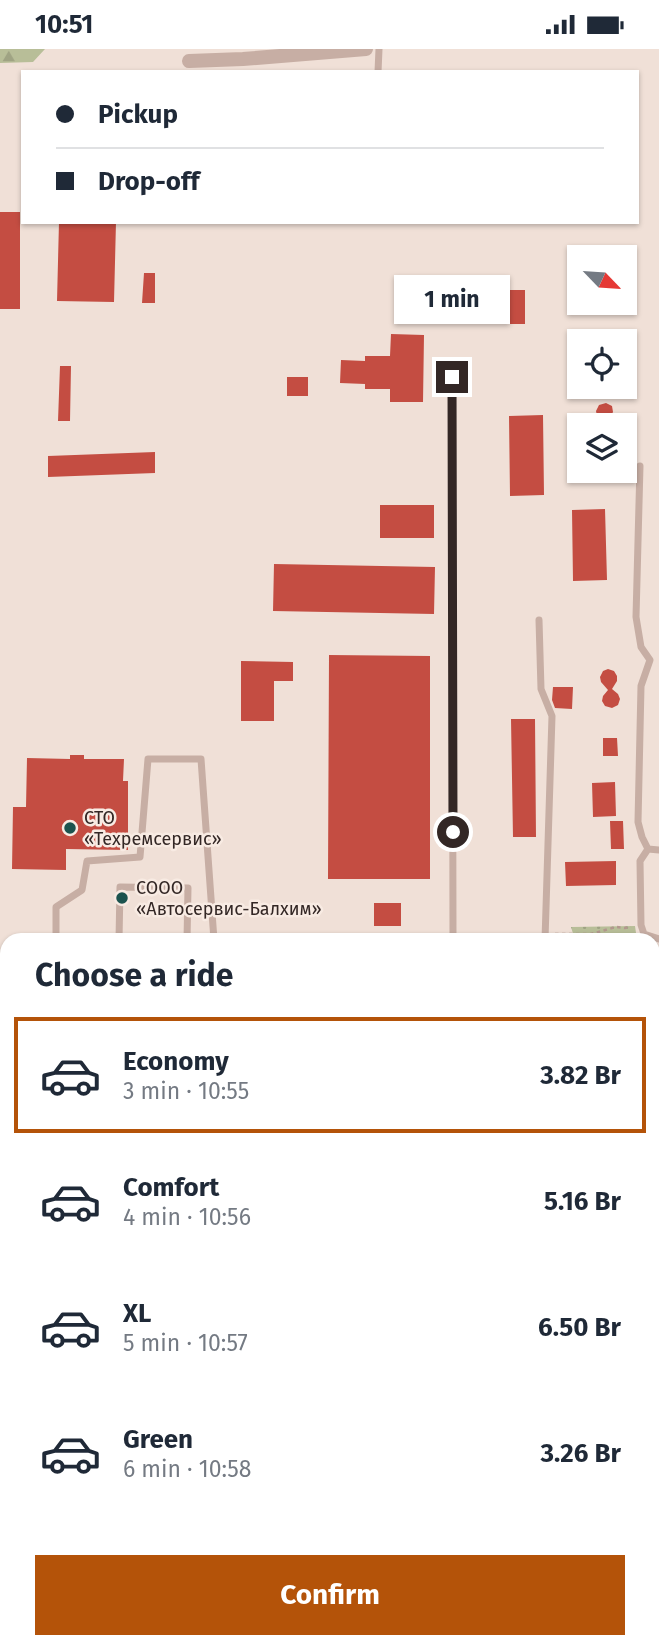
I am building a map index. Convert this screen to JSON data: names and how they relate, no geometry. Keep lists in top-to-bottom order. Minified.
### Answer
{"places":["СТО «Техремсервис»","СООО «Автосервис-Балхим»"],"north":"bottom right","page":{"status":"10:51","banner":["Pickup","Drop-off"],"bubble":"1 min","heading":"Choose a ride","list":[{"name":"Economy","note":"3 min · 10:55","value":"3.82 Br"},{"name":"Comfort","note":"4 min · 10:56","value":"5.16 Br"},{"name":"XL","note":"5 min · 10:57","value":"6.50 Br"},{"name":"Green","note":"6 min · 10:58","value":"3.26 Br"}],"buttons":"Confirm"}}
